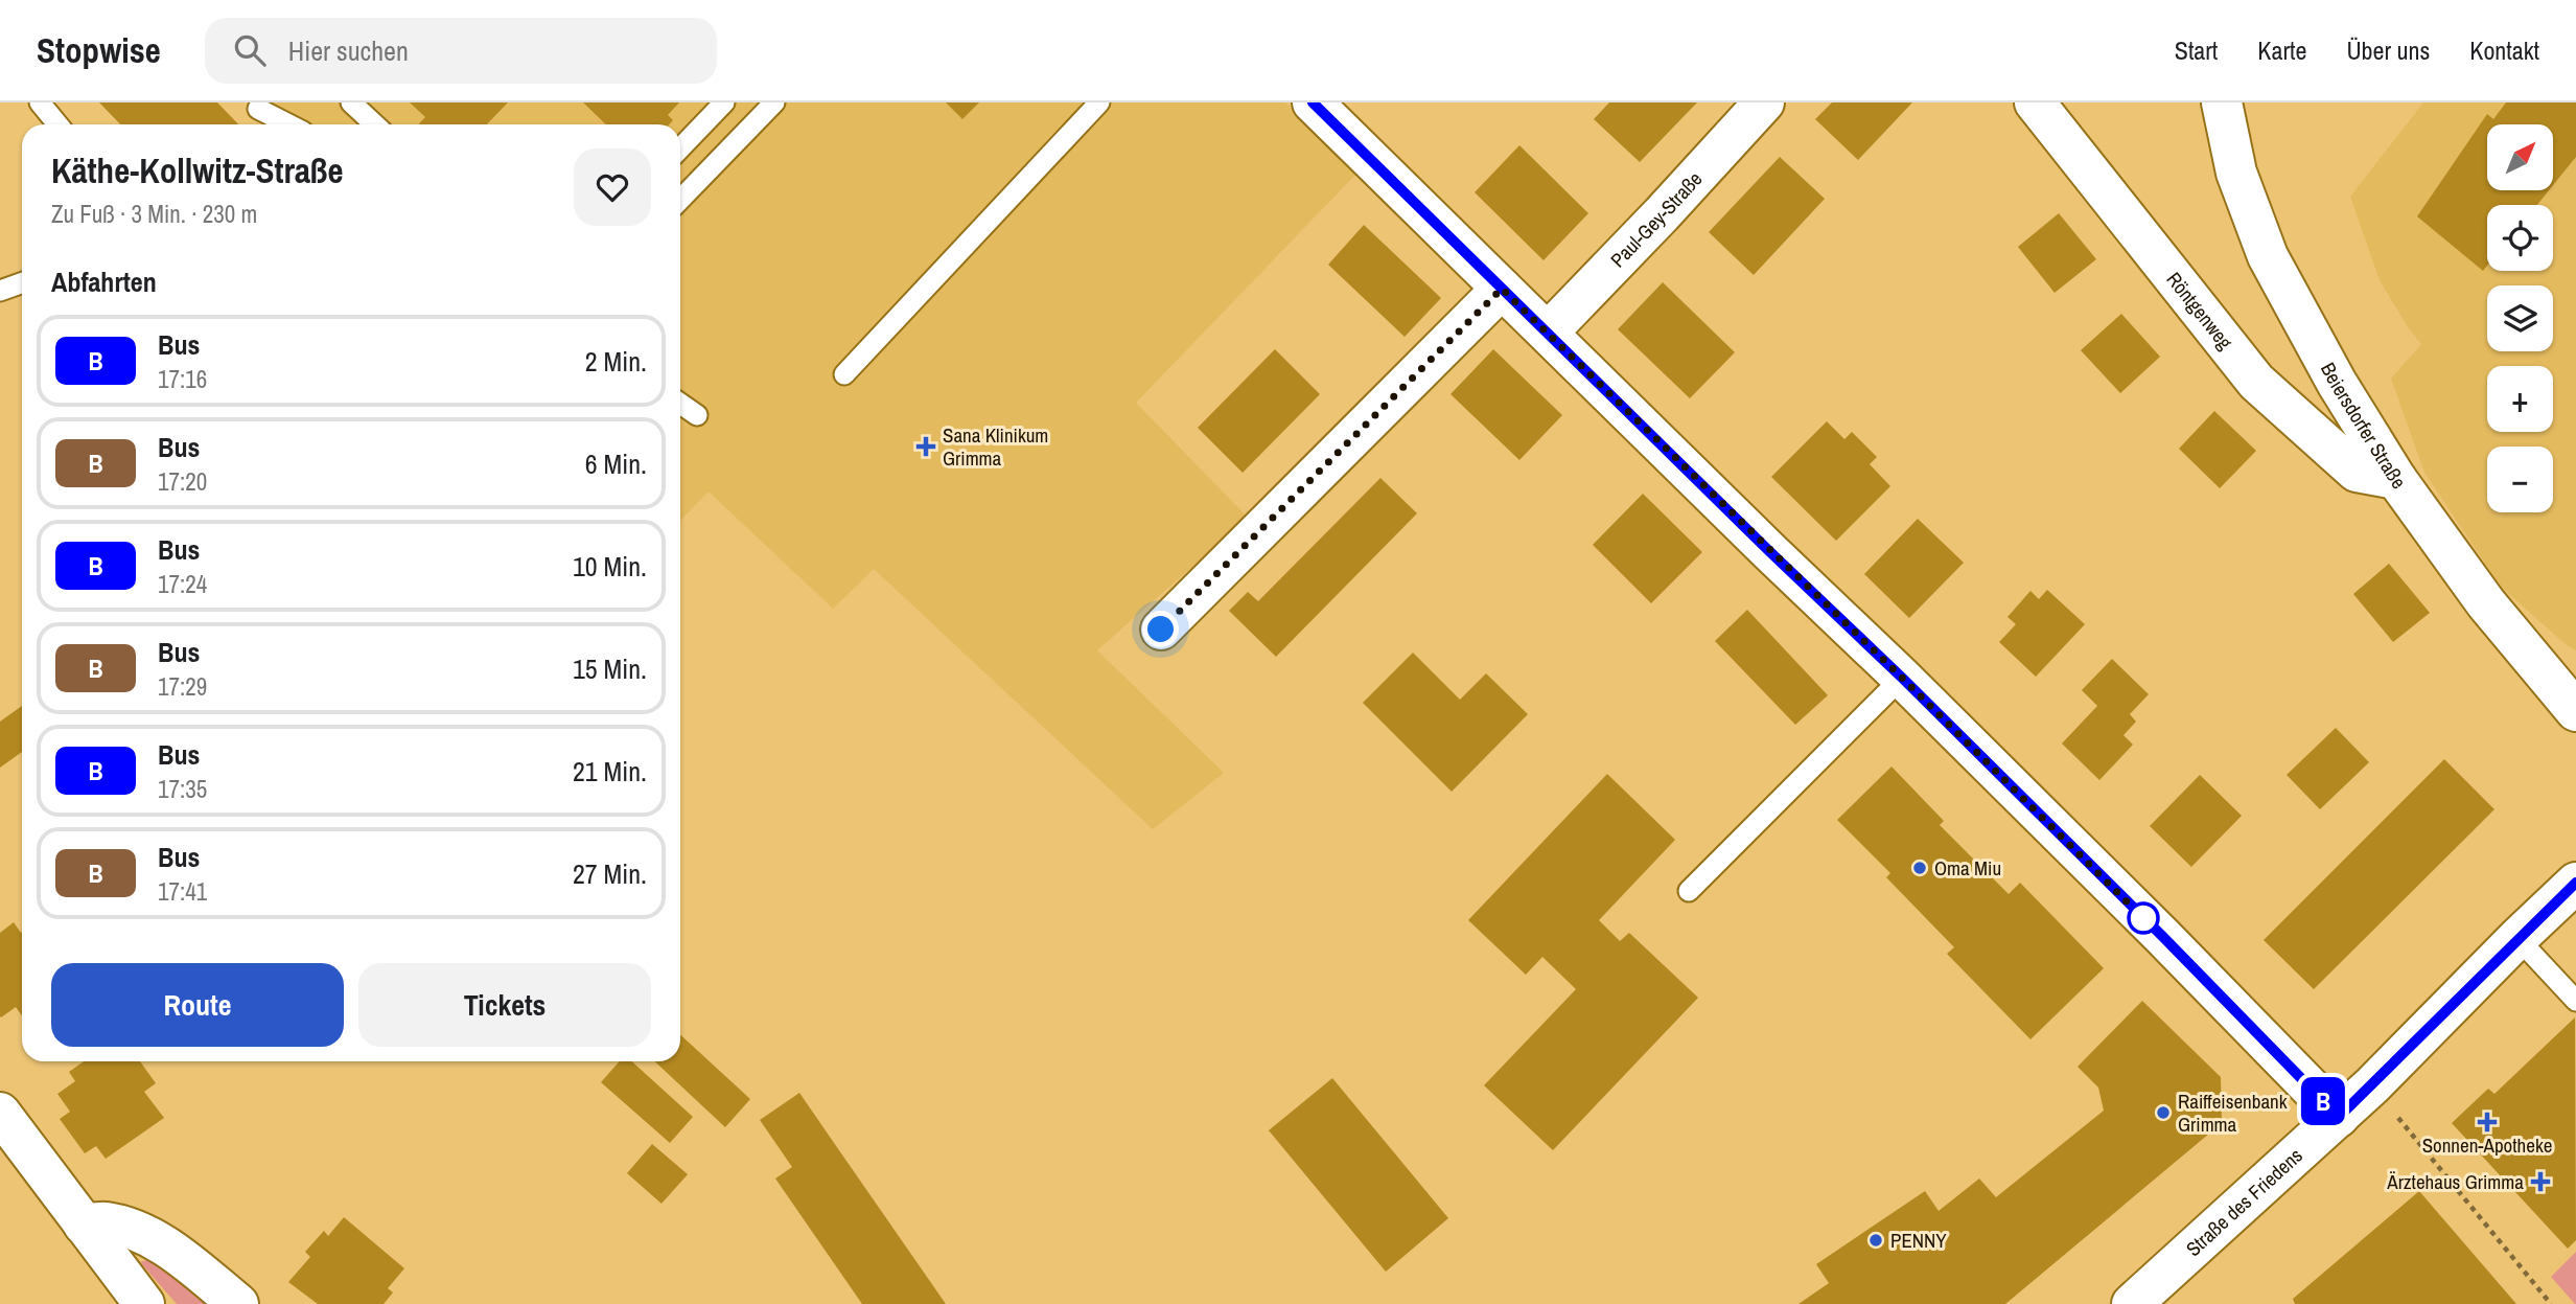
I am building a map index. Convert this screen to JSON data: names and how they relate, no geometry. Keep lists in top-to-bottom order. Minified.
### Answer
{"streets":{"street":["Paul-Gey-Straße","Röntgenweg","Beiersdorfer Straße","Straße des Friedens"]},"crossings":[["Röntgenweg","Beiersdorfer Straße"]],"places":{"health":["Sana Klinikum Grimma","Sonnen-Apotheke","Ärztehaus Grimma"],"other":["Oma Miu","Raiffeisenbank Grimma","PENNY"]},"lines":["bus line B"],"north":"top right","page":{"header":"Stopwise","search":"Hier suchen","nav":["Start","Karte","Über uns","Kontakt"],"on_map":"B","map_buttons":["+","−"],"heading":[["Käthe-Kollwitz-Straße","Zu Fuß · 3 Min. · 230 m"],"Abfahrten"],"list":[{"mark":"B","name":"Bus","note":"17:16","value":"2 Min."},{"mark":"B","name":"Bus","note":"17:20","value":"6 Min."},{"mark":"B","name":"Bus","note":"17:24","value":"10 Min."},{"mark":"B","name":"Bus","note":"17:29","value":"15 Min."},{"mark":"B","name":"Bus","note":"17:35","value":"21 Min."},{"mark":"B","name":"Bus","note":"17:41","value":"27 Min."}],"buttons":["Route","Tickets"]}}
